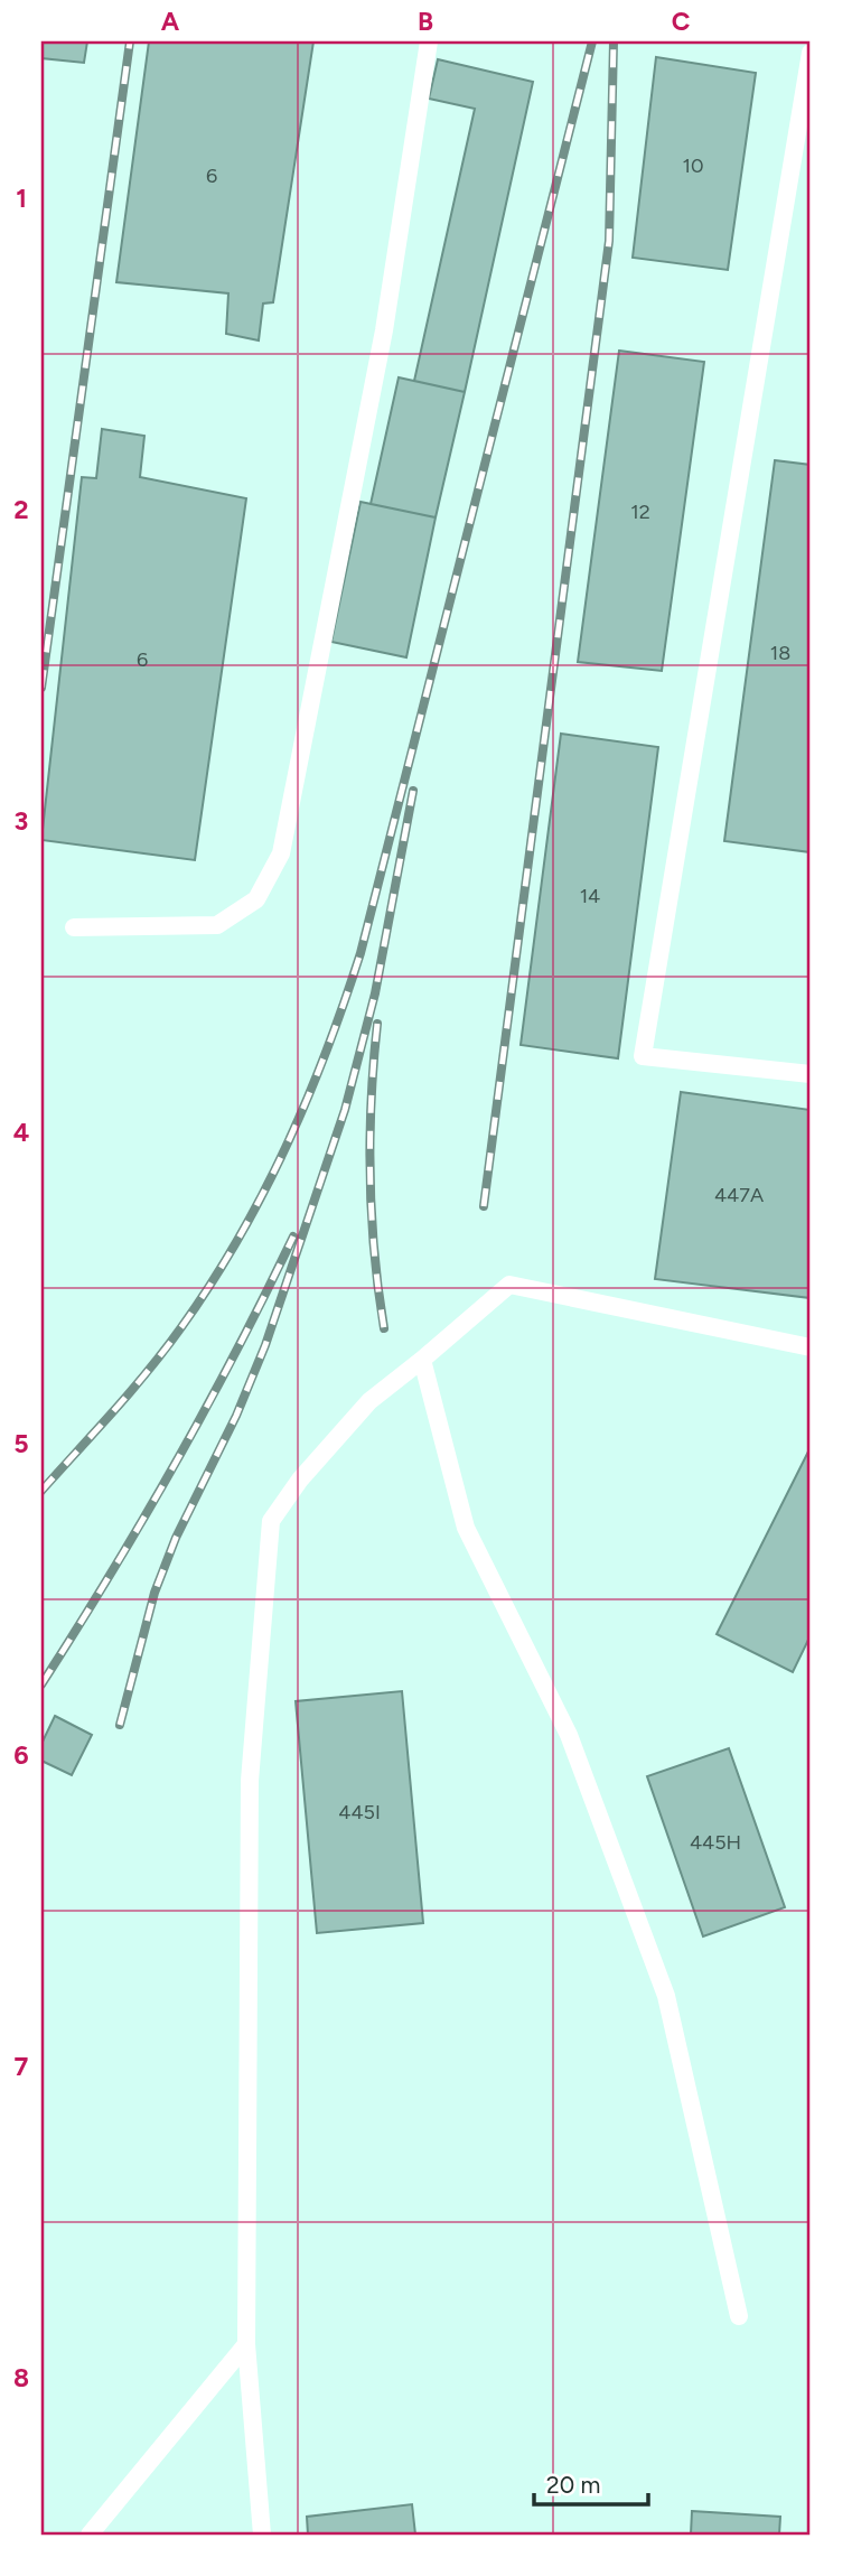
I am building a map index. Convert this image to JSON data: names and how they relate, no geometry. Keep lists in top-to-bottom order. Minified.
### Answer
{"house_numbers":["10","6","12","18","6","14","447A","445I","445H"],"scale_bar":"20 m","grid":{"columns":["A","B","C"],"rows":["1","2","3","4","5","6","7","8"]}}
